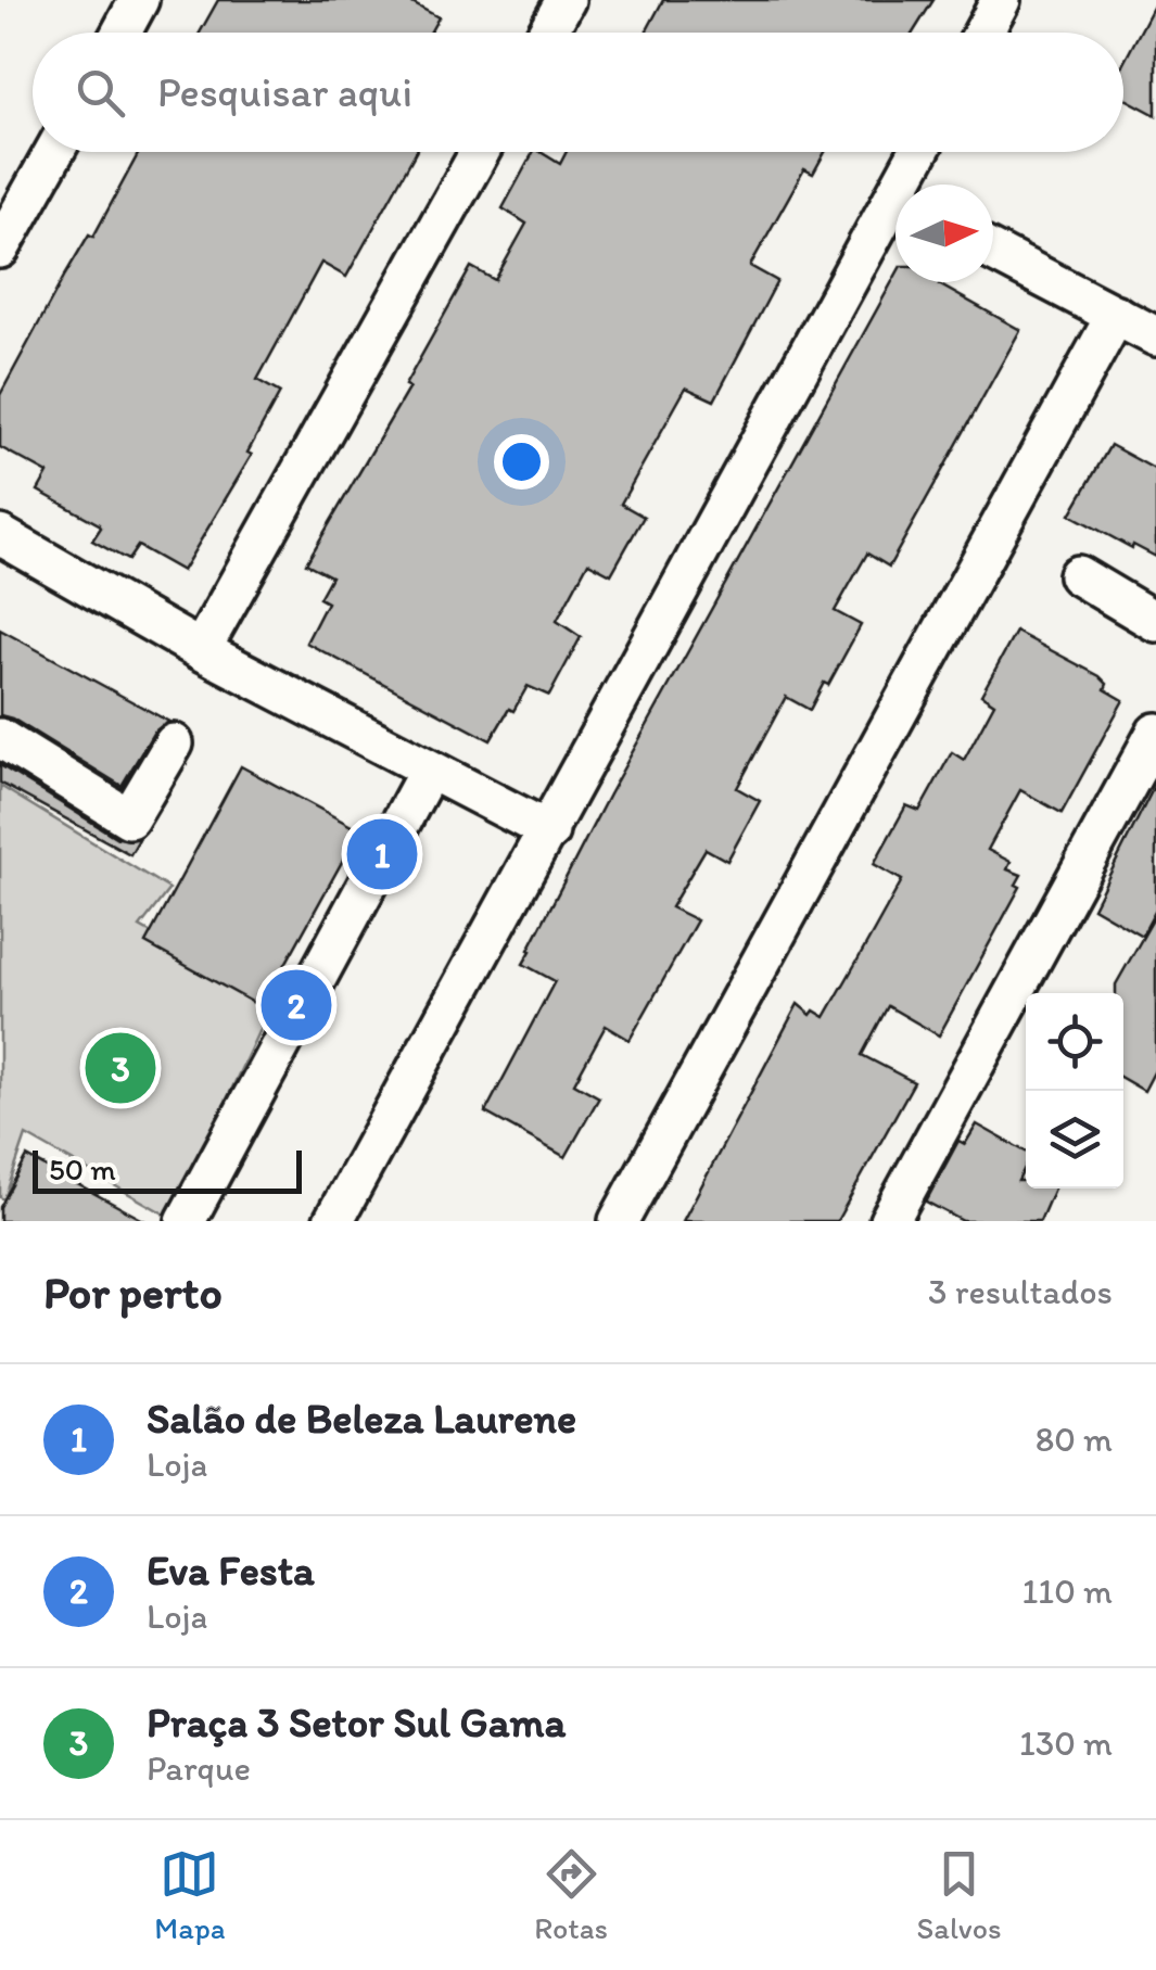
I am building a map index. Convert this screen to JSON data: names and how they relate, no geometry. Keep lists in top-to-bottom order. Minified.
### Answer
{"scale_bar":"50 m","north":"right","page":{"search":"Pesquisar aqui","pins":["1","2","3"],"scale":"50 m","heading":["Por perto","3 resultados"],"list":[{"mark":"1","name":"Salão de Beleza Laurene","note":"Loja","value":"80 m"},{"mark":"2","name":"Eva Festa","note":"Loja","value":"110 m"},{"mark":"3","name":"Praça 3 Setor Sul Gama","note":"Parque","value":"130 m"}],"nav":["Mapa","Rotas","Salvos"]}}
